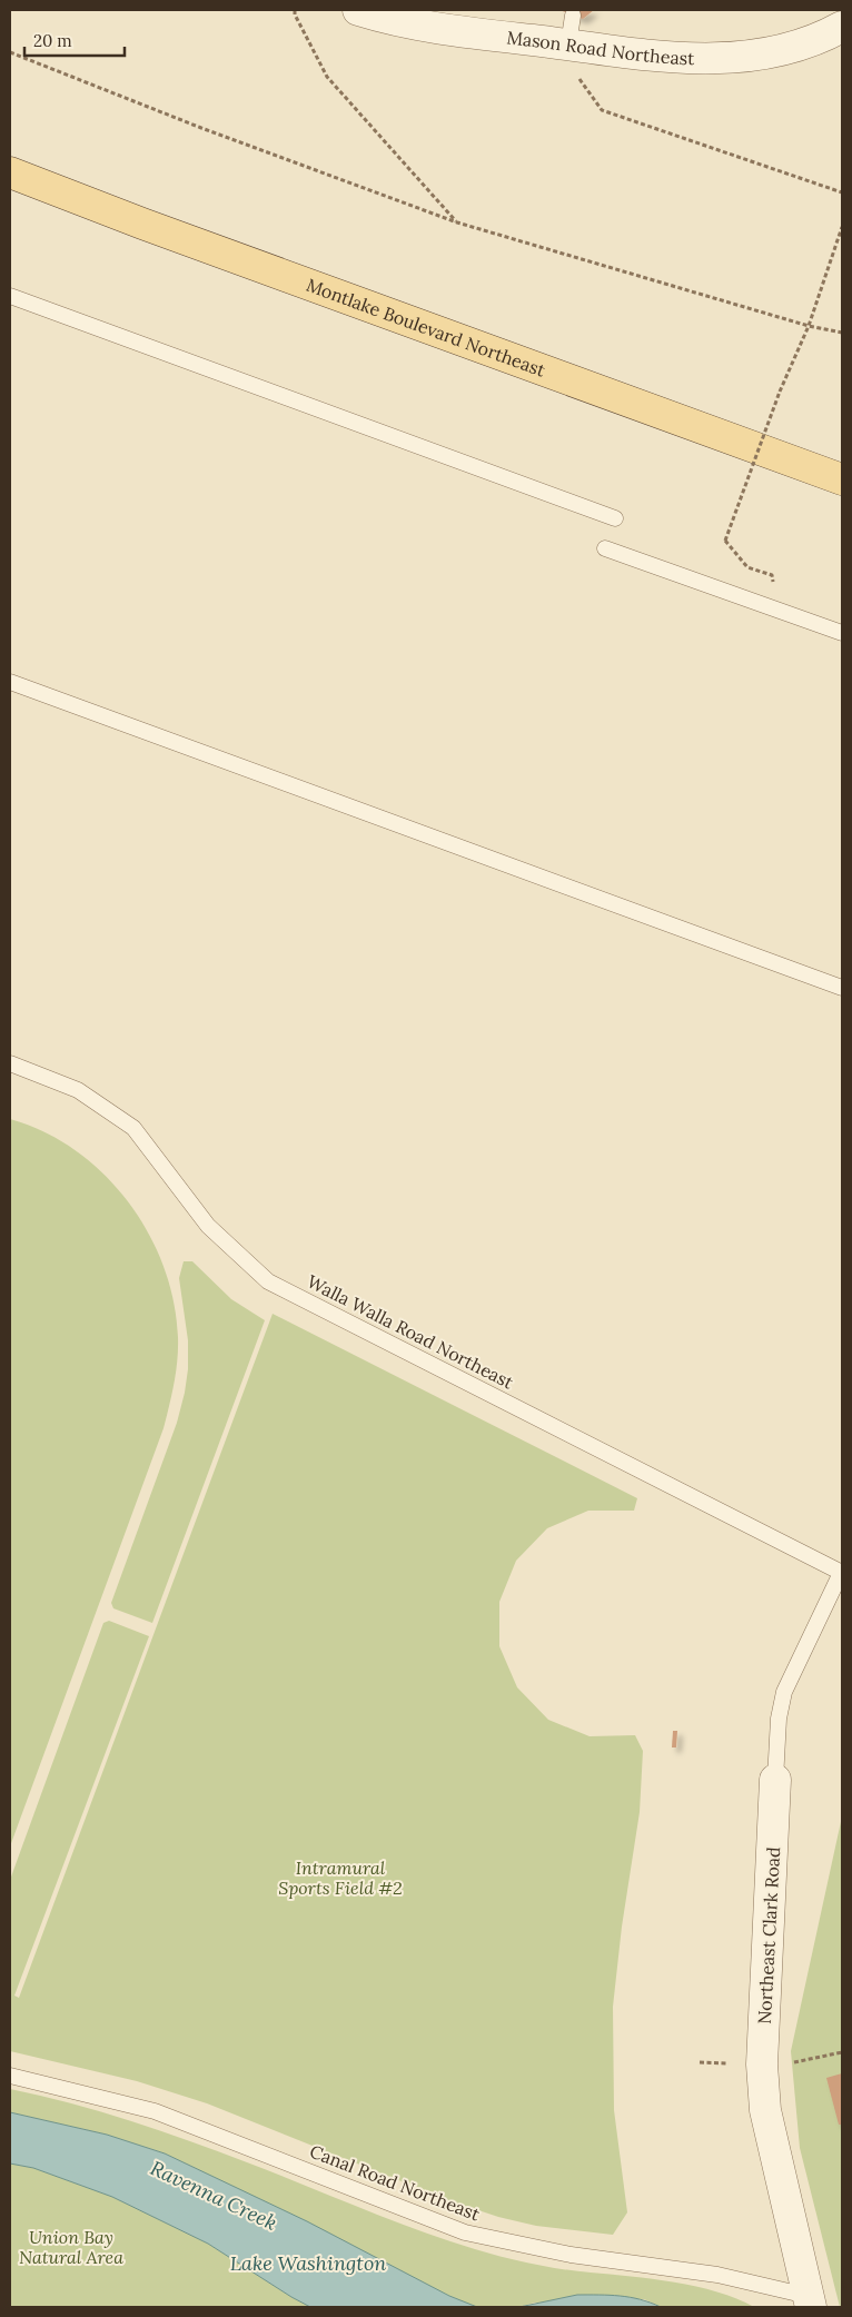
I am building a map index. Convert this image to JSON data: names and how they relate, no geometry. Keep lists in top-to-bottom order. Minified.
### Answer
{"streets":{"main road":["Montlake Boulevard Northeast"],"street":["Mason Road Northeast","Northeast Clark Road"],"lane":["Walla Walla Road Northeast","Canal Road Northeast"]},"crossings":[["Walla Walla Road Northeast","Northeast Clark Road"],["Northeast Clark Road","Canal Road Northeast"]],"water":["Ravenna Creek","Lake Washington"],"parks":["Intramural Sports Field #2","Union Bay Natural Area"],"scale_bar":"20 m"}
